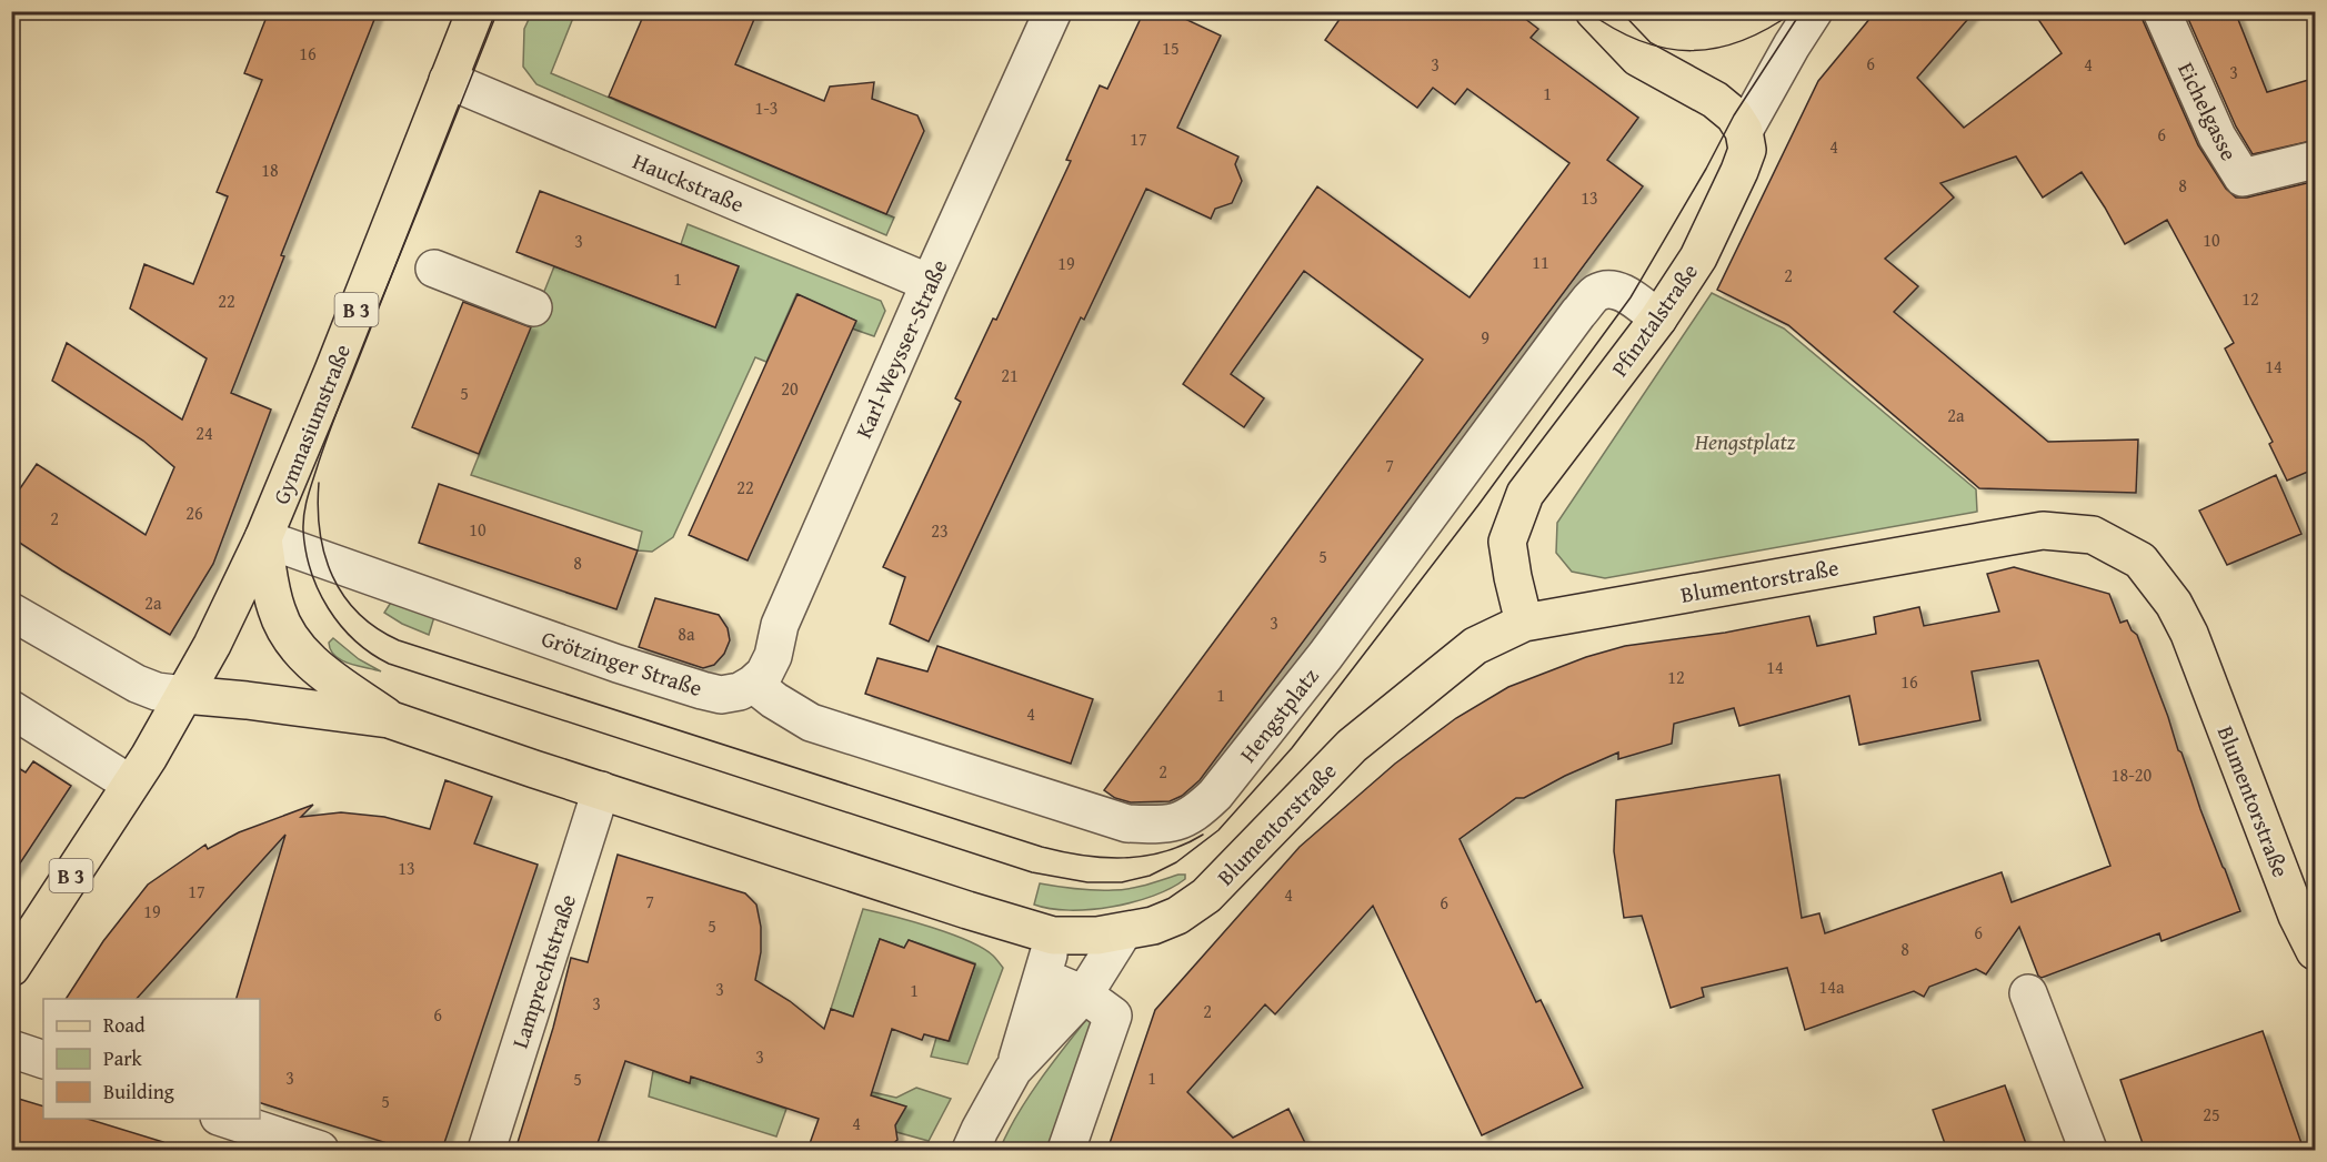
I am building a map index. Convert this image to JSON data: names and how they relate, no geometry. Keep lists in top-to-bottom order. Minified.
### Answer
{"streets":{"main road":["B 3","Pfinztalstraße","Gymnasiumstraße","Blumentorstraße"],"street":["Eichelgasse","Hauckstraße","Karl-Weysser-Straße","Grötzinger Straße","Hengstplatz","Lamprechtstraße"]},"crossings":[["Hauckstraße","Karl-Weysser-Straße"],["Hauckstraße","Gymnasiumstraße"],["B 3","Gymnasiumstraße"],["Pfinztalstraße","Blumentorstraße"],["Pfinztalstraße","Hengstplatz"],["Karl-Weysser-Straße","Grötzinger Straße"],["Karl-Weysser-Straße","Hengstplatz"],["Gymnasiumstraße","Grötzinger Straße"],["Grötzinger Straße","Hengstplatz"]],"parks":["Hengstplatz"],"house_numbers":["15","16","6","3","4","3","1","1-3","6","17","4","18","8","13","10","3","11","19","2","1","12","22","9","14","21","20","5","2a","24","7","22","26","2","10","23","5","8","2a","3","8a","14","12","16","1","4","2","18-20","13","17","4","7","6","19","5","6","8","14a","3","1","3","2","6","3","3","1","5","5","25","4"],"legend":["Road","Park","Building"]}
